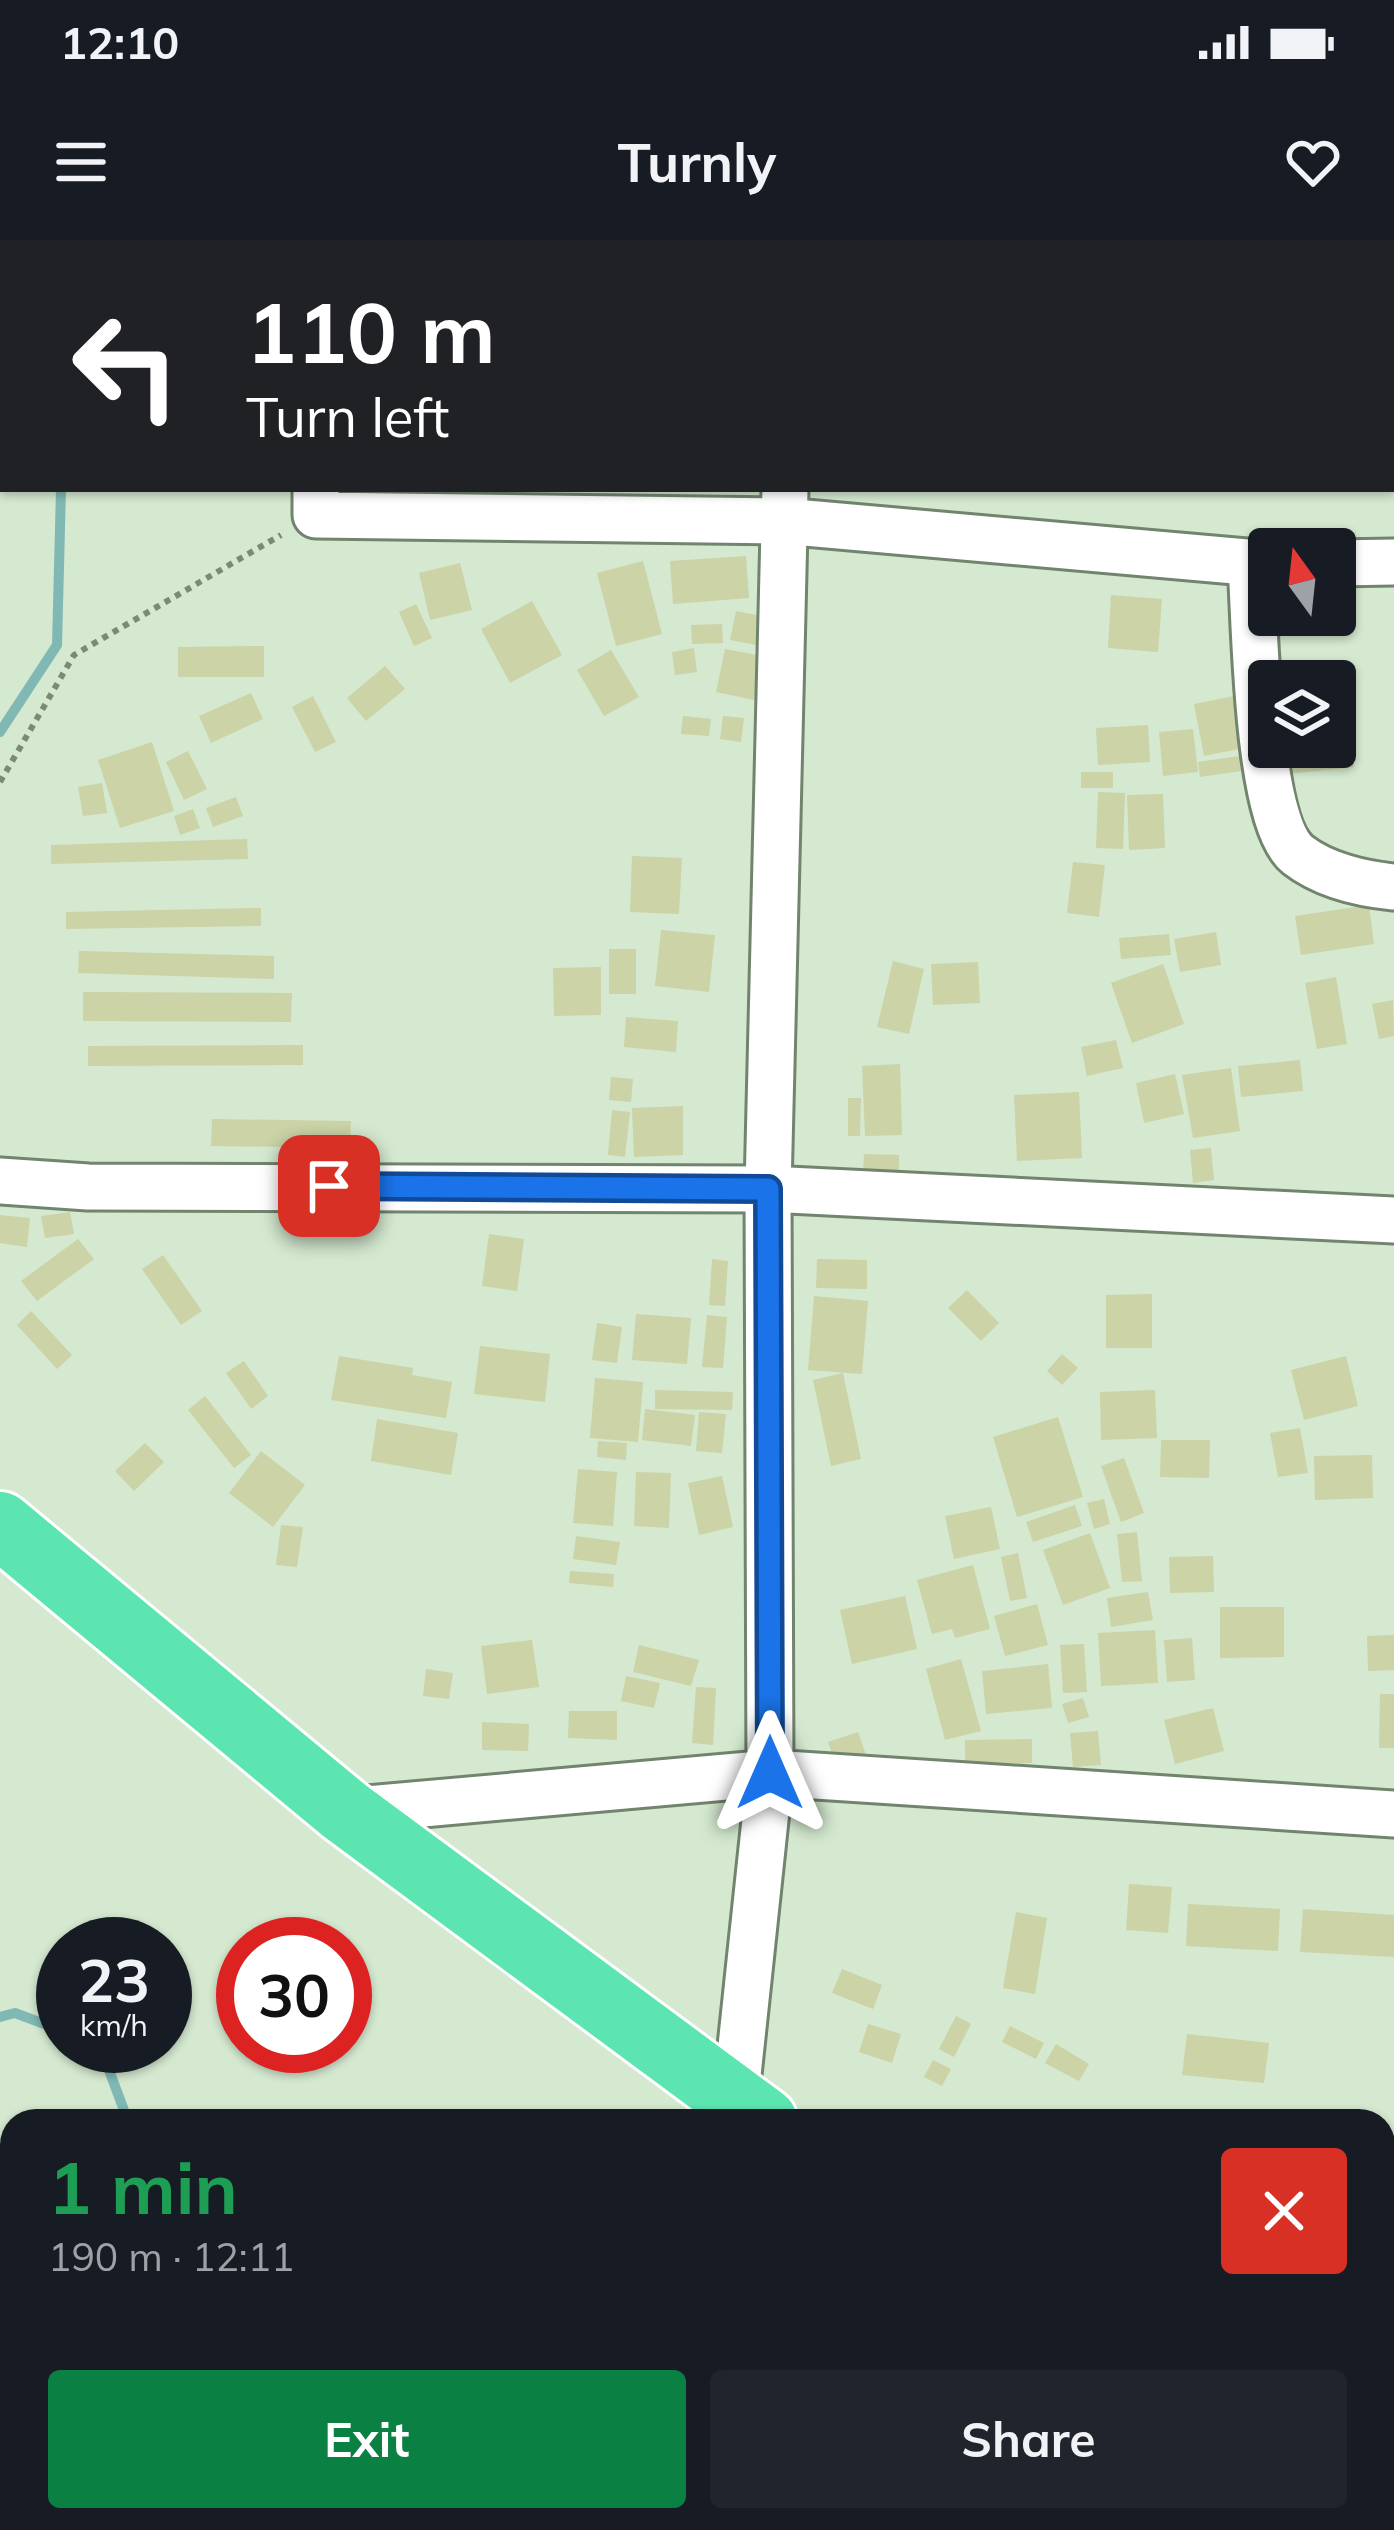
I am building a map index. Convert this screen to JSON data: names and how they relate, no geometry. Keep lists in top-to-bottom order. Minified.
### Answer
{"north":"top","page":{"status":"12:10","header":"Turnly","turn":["110 m","Turn left"],"speed":"23 km/h","limit":"30","heading":["1 min","190 m · 12:11"],"buttons":["Exit","Share"]}}
